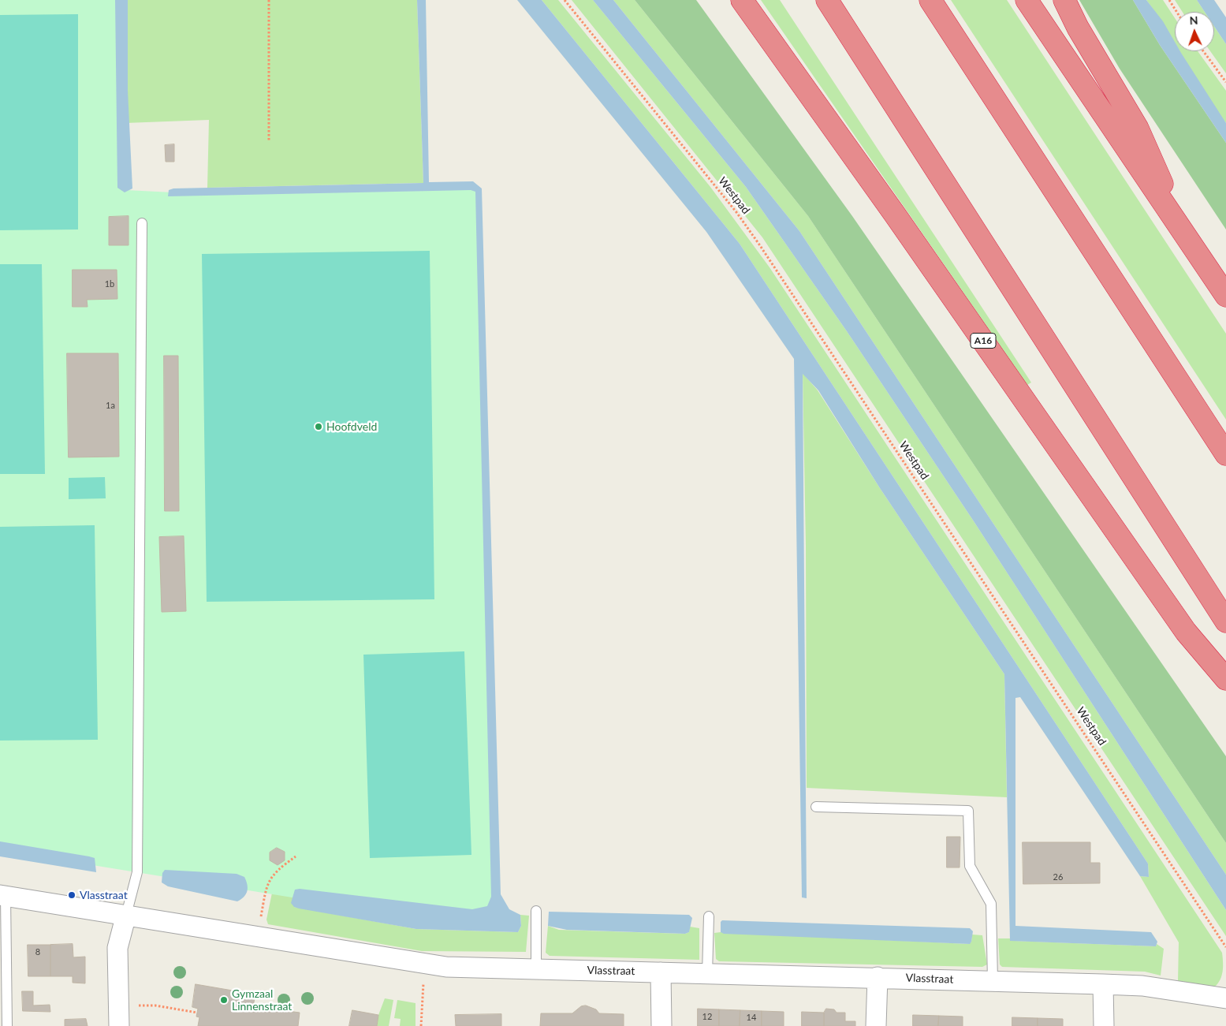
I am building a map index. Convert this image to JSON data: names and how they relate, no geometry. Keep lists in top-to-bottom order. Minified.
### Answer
{"streets":{"highway":["A16"],"street":["Vlasstraat"],"path":["Westpad"]},"places":["Hoofdveld","Vlasstraat","Gymzaal Linnenstraat"],"house_numbers":["1b","1a","26","8","12","14"],"north":"top"}
